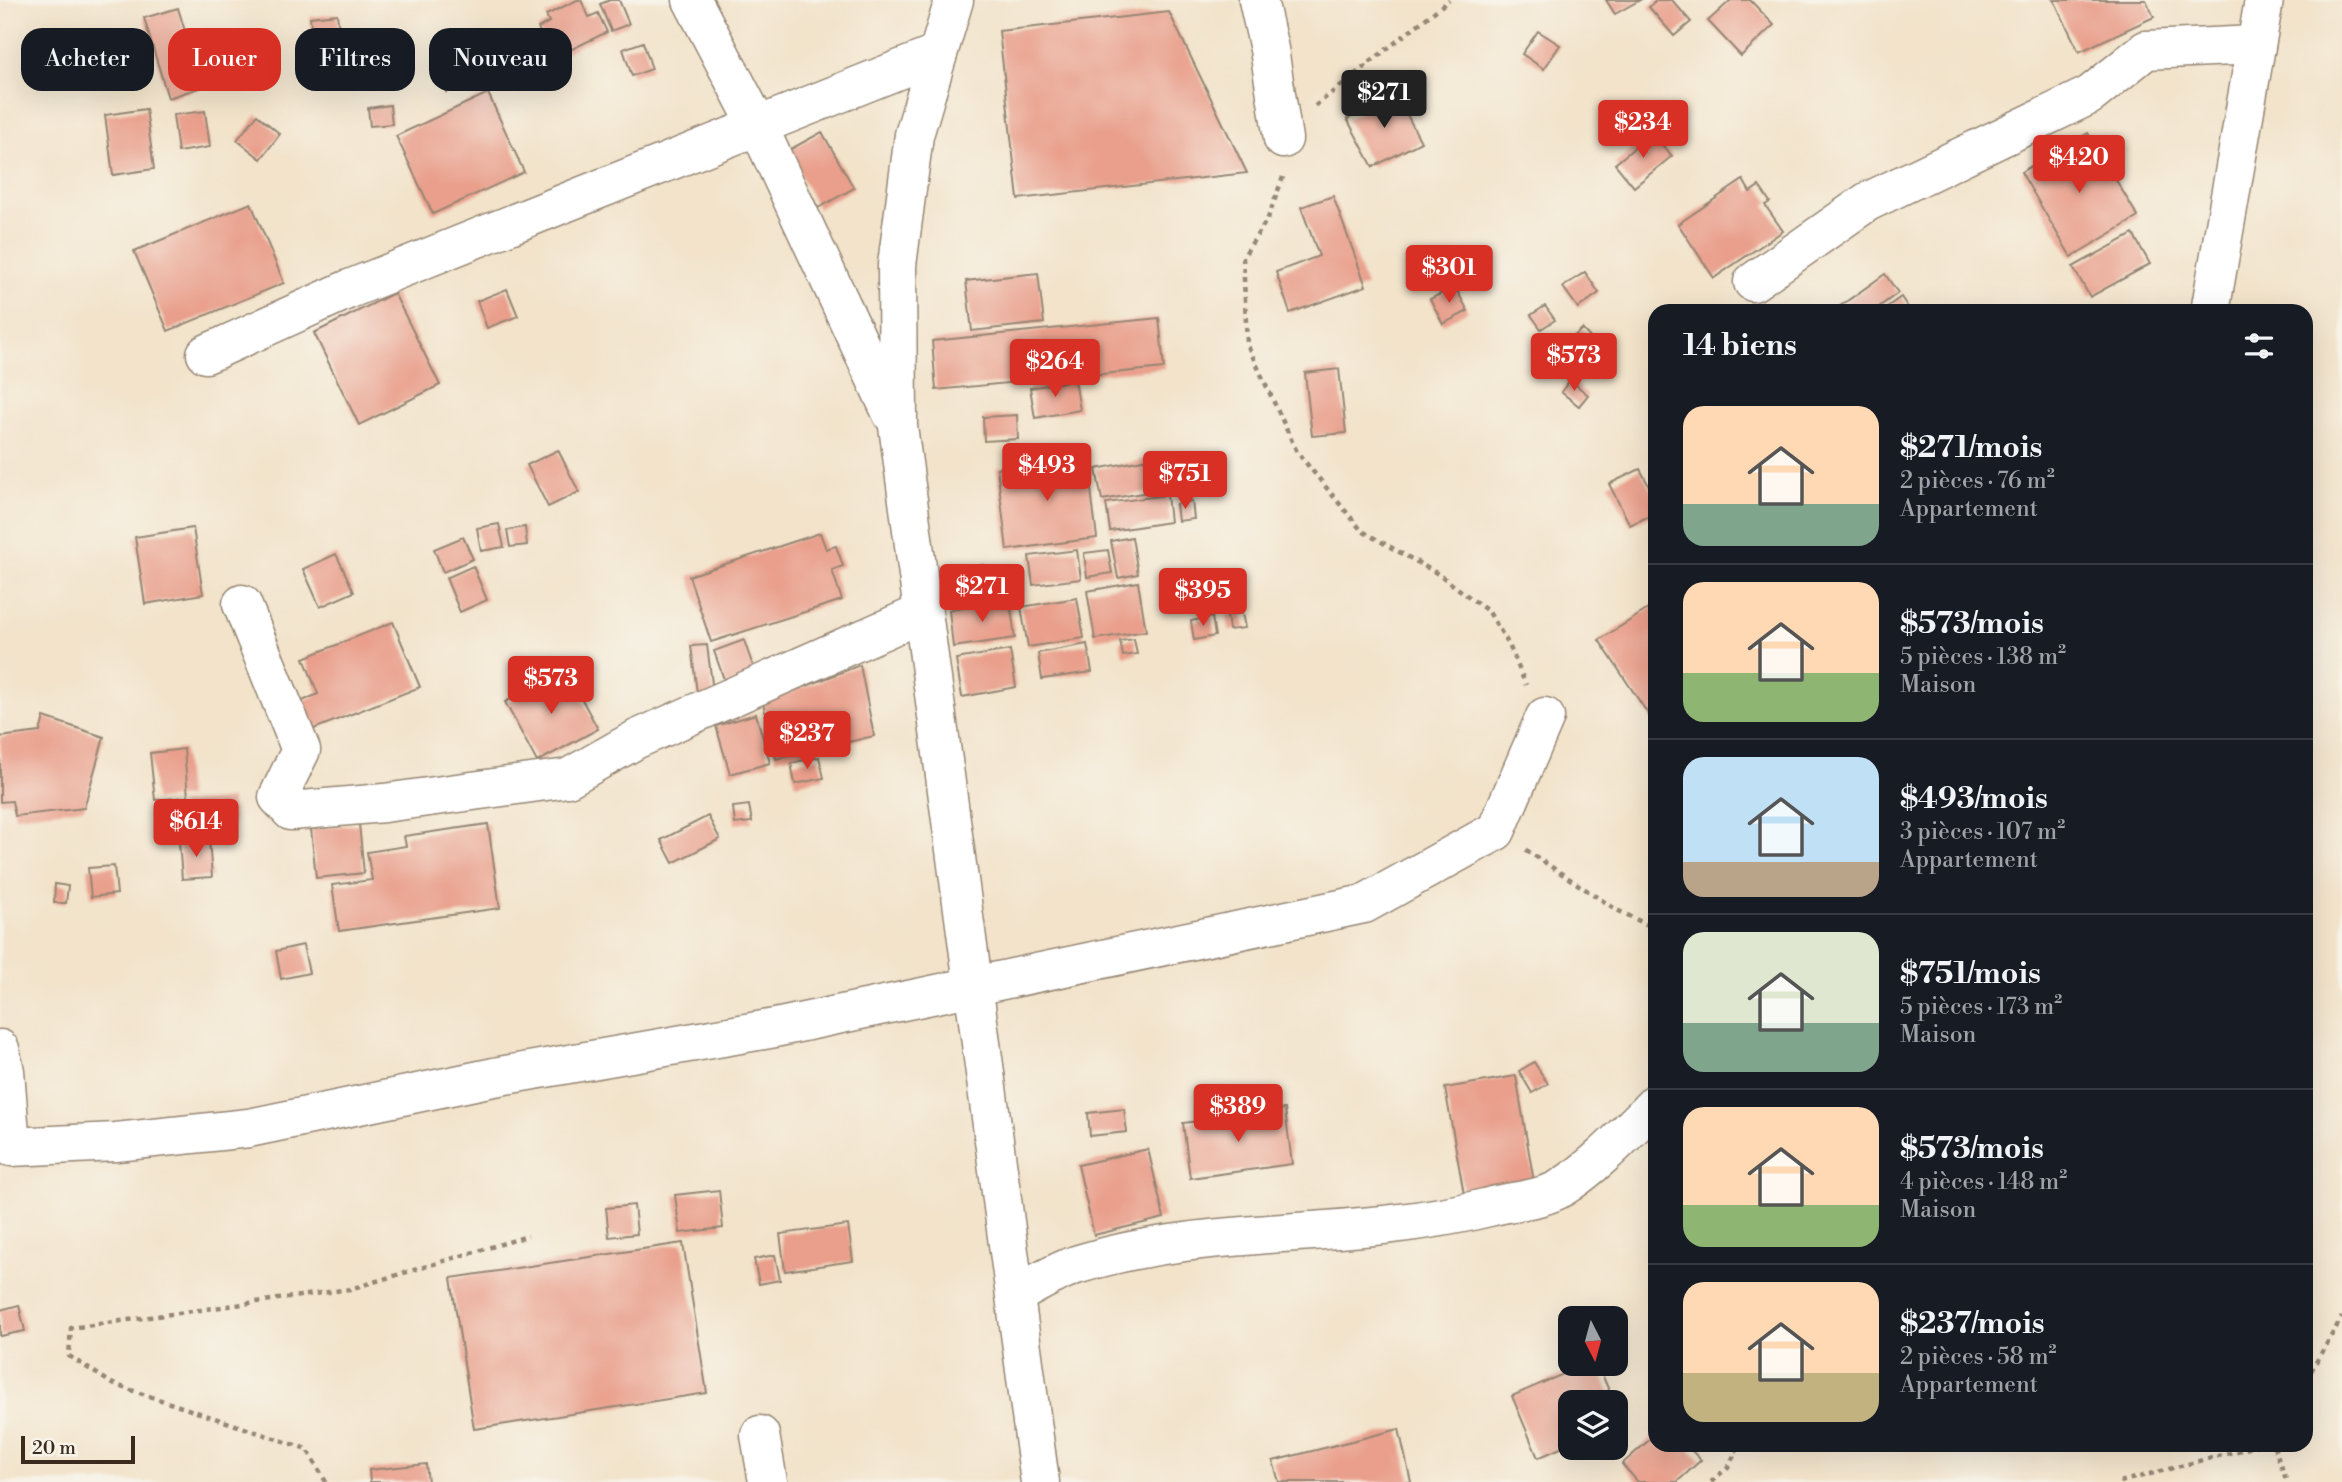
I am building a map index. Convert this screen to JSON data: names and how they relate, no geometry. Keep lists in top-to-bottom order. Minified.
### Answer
{"scale_bar":"20 m","north":"bottom","page":{"chip":["Acheter","Louer","Filtres","Nouveau"],"price":["$271","$234","$420","$301","$573","$264","$493","$751","$271","$395","$573","$237","$614","$389"],"heading":"14 biens","list":[{"name":"$271/mois","note":"2 pièces · 76 m² · Appartement"},{"name":"$573/mois","note":"5 pièces · 138 m² · Maison"},{"name":"$493/mois","note":"3 pièces · 107 m² · Appartement"},{"name":"$751/mois","note":"5 pièces · 173 m² · Maison"},{"name":"$573/mois","note":"4 pièces · 148 m² · Maison"},{"name":"$237/mois","note":"2 pièces · 58 m² · Appartement"}],"scale":"20 m"}}
